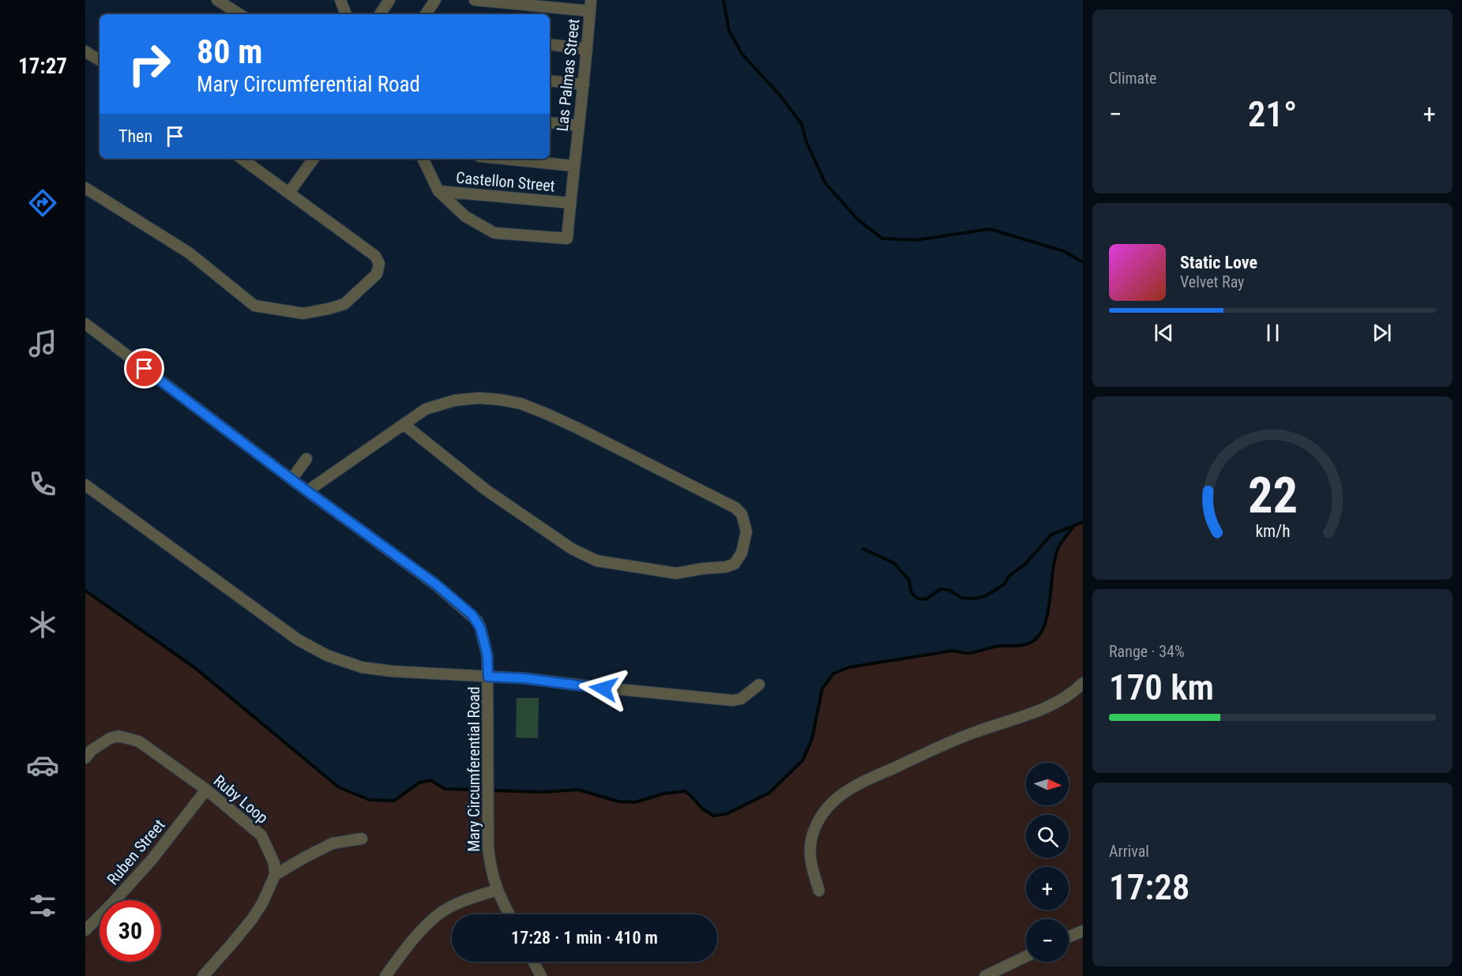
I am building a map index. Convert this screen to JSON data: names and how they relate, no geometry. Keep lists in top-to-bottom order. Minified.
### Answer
{"streets":{"street":["Las Palmas Street","Castellon Street","Mary Circumferential Road","Ruby Loop","Ruben Street"]},"crossings":[["Las Palmas Street","Castellon Street"],["Ruby Loop","Ruben Street"]],"north":"right","page":{"tabs":"17:27","tile":["Climate",["Range · 34%","170 km"],["Arrival","17:28"]],"turn":["80 m","Mary Circumferential Road"],"heat":["−","21°","+"],"then":"Then","song":["Static Love","Velvet Ray"],"map_buttons":["+","−"],"limit":"30","trip":"17:28 · 1 min · 410 m","gauge":["22","km/h"]}}
